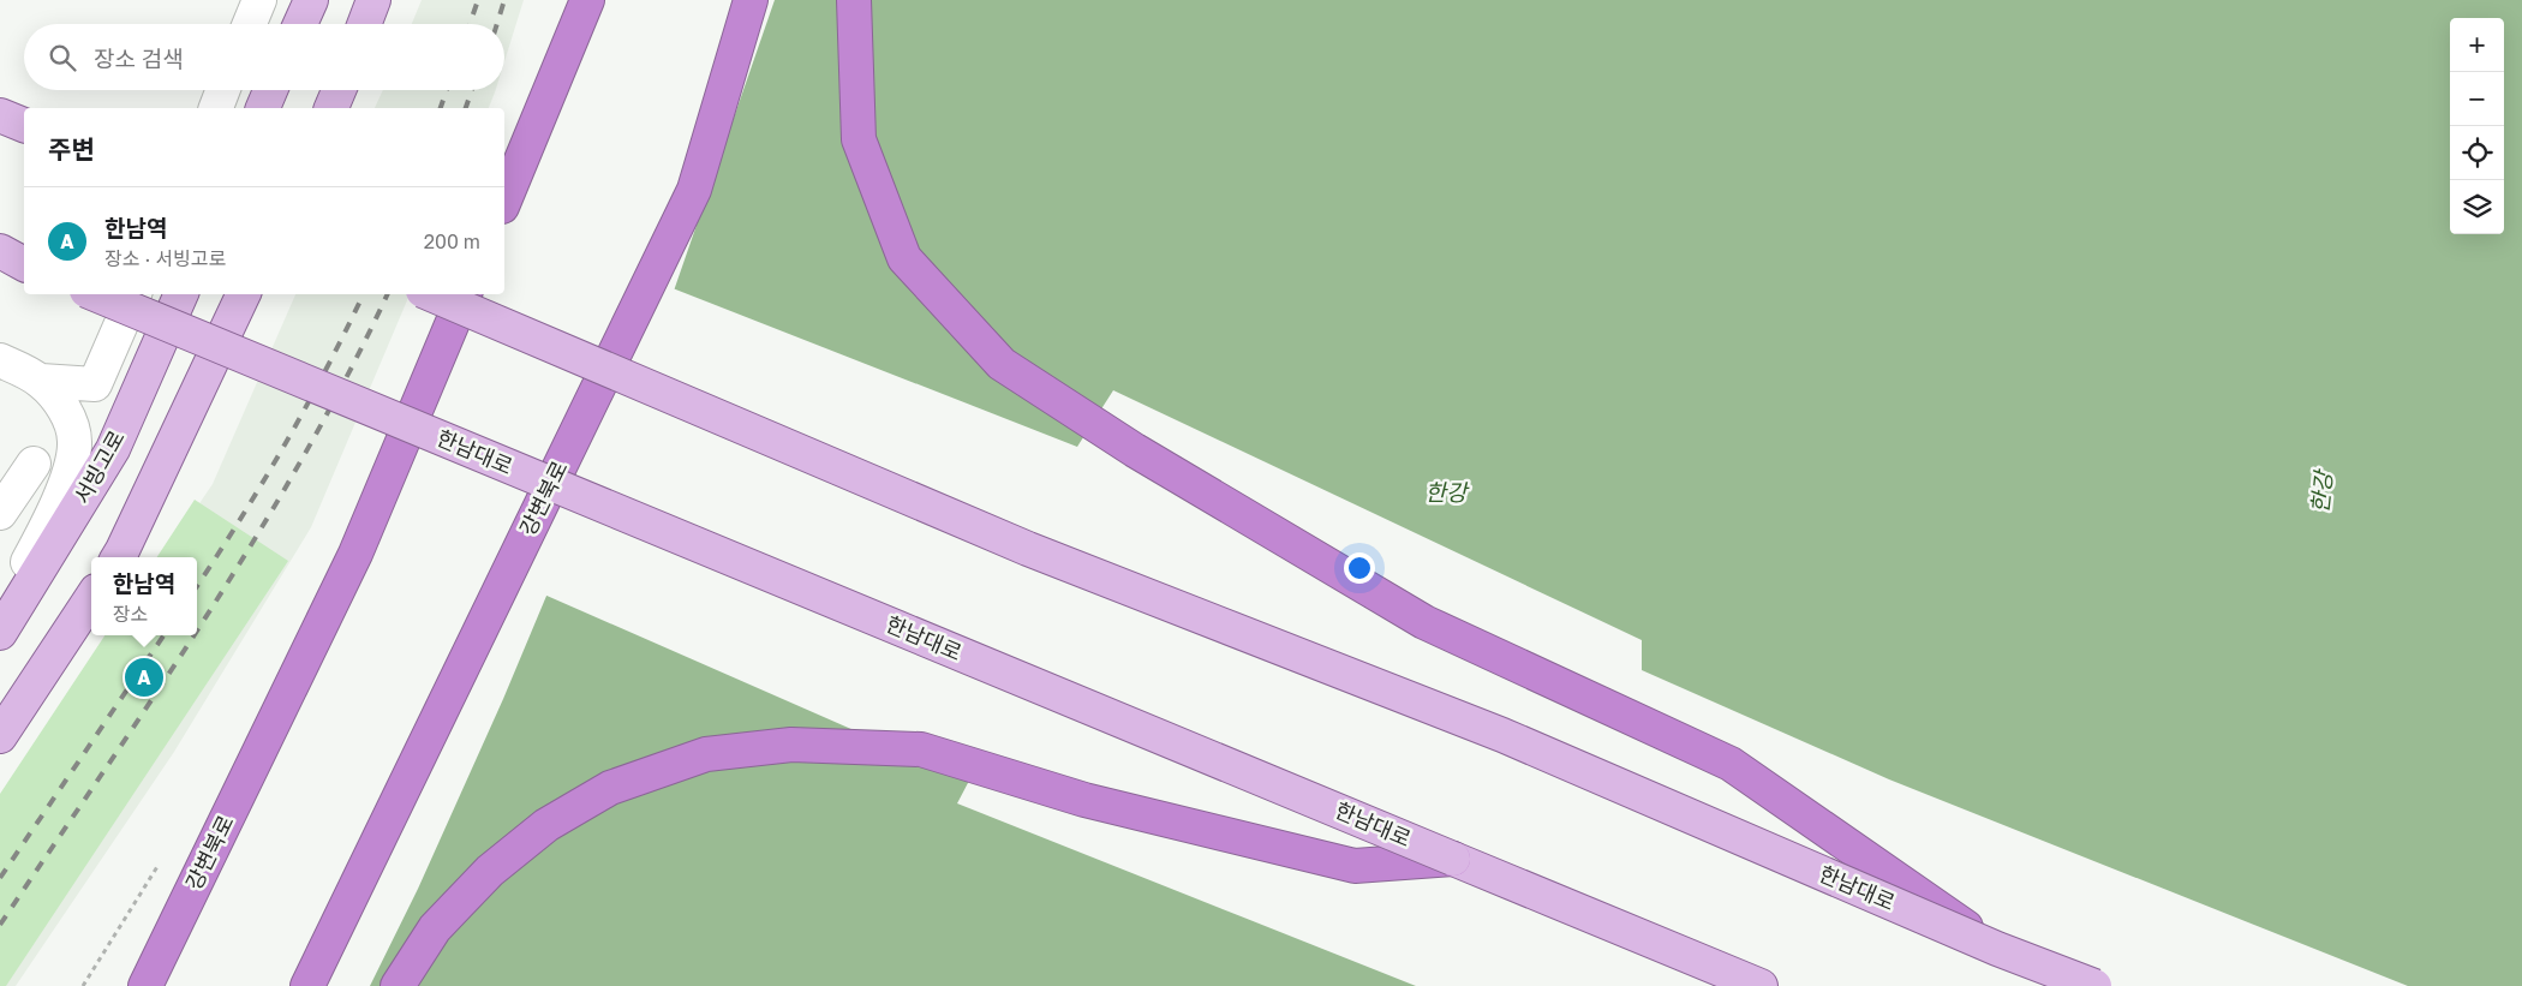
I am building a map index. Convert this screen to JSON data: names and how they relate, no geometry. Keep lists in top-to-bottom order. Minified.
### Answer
{"streets":{"highway":["강변북로"],"main road":["한남대로","서빙고로"]},"water":["한강"],"page":{"map_buttons":["+","−"],"search":"장소 검색","heading":"주변","list":[{"mark":"A","name":"한남역","note":"장소 · 서빙고로","value":"200 m"}],"popup":["한남역","장소"],"pins":"A"}}
